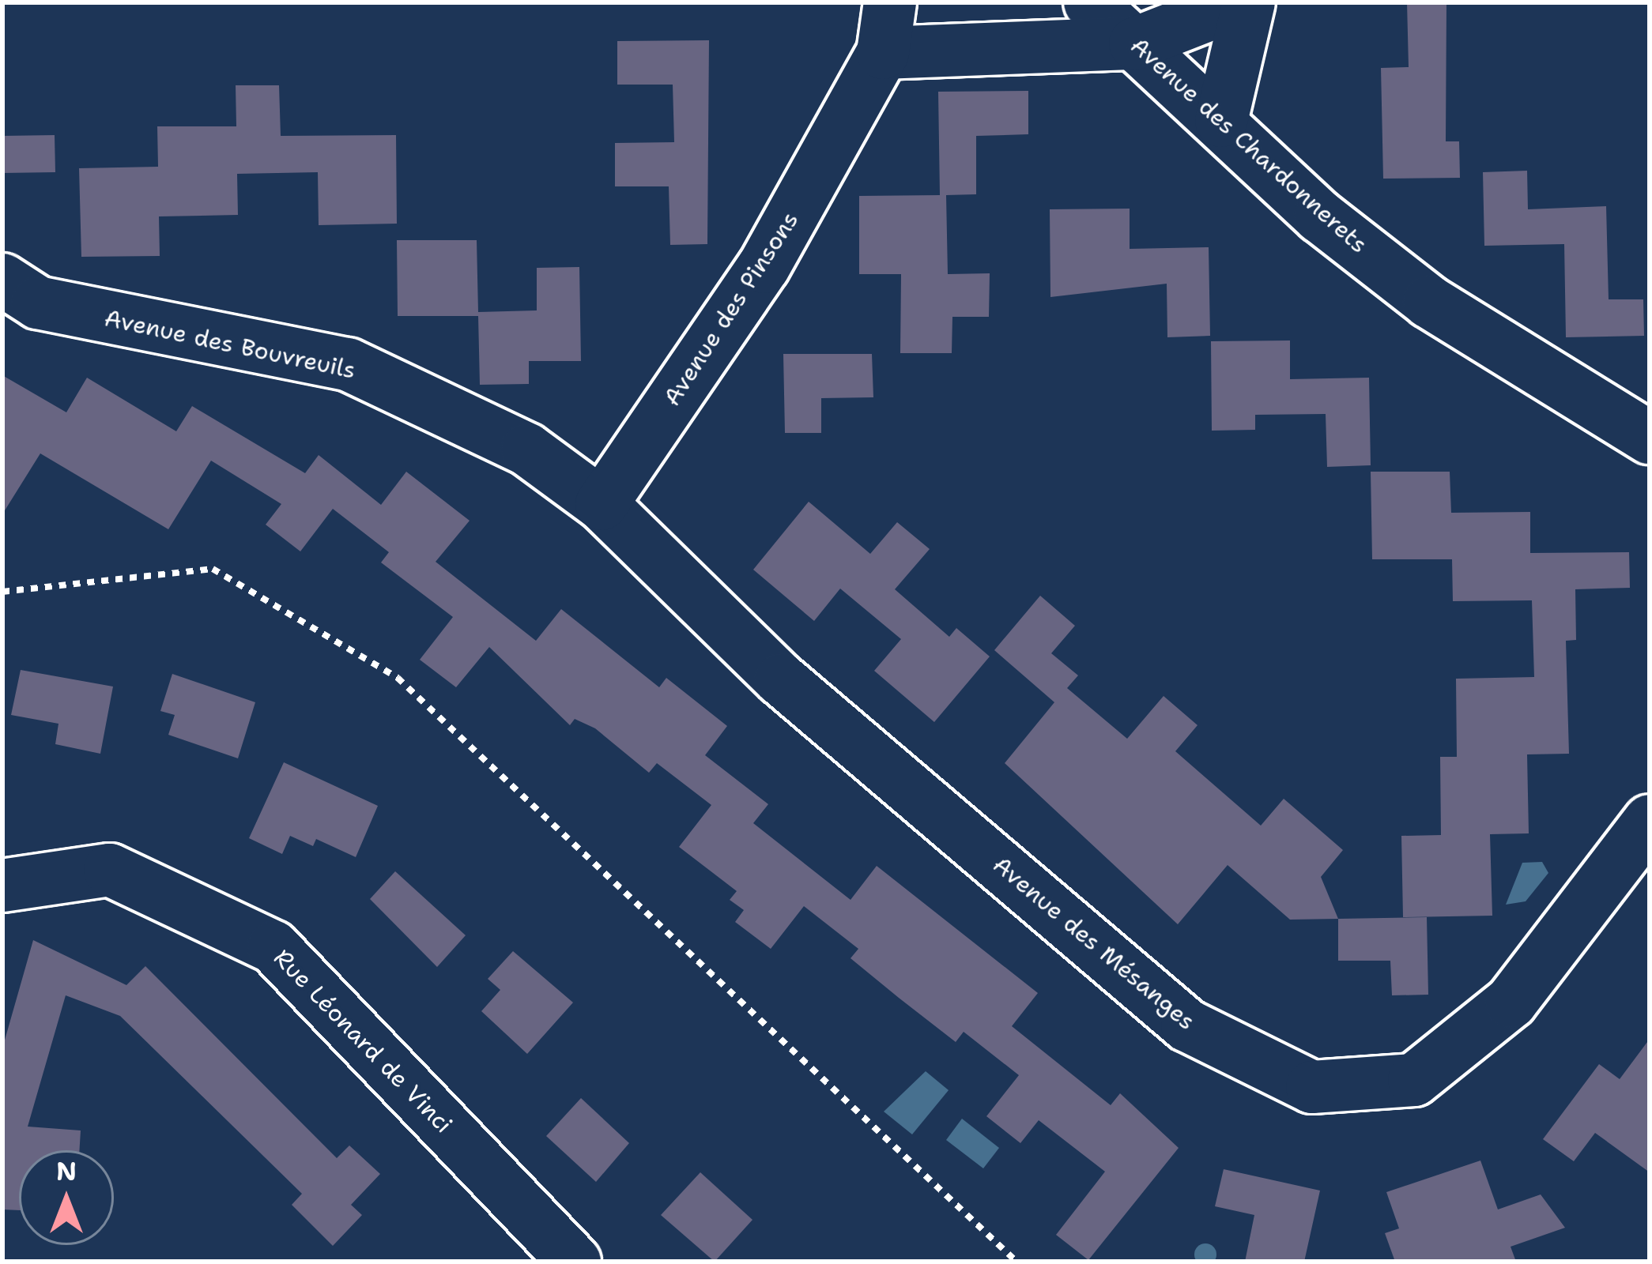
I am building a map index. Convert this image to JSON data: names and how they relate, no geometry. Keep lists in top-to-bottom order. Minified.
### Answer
{"streets":{"street":["Avenue des Chardonnerets","Avenue des Pinsons","Avenue des Bouvreuils","Avenue des Mésanges","Rue Léonard de Vinci"]},"crossings":[["Avenue des Pinsons","Avenue des Bouvreuils"],["Avenue des Pinsons","Avenue des Mésanges"],["Avenue des Bouvreuils","Avenue des Mésanges"]],"north":"top"}
